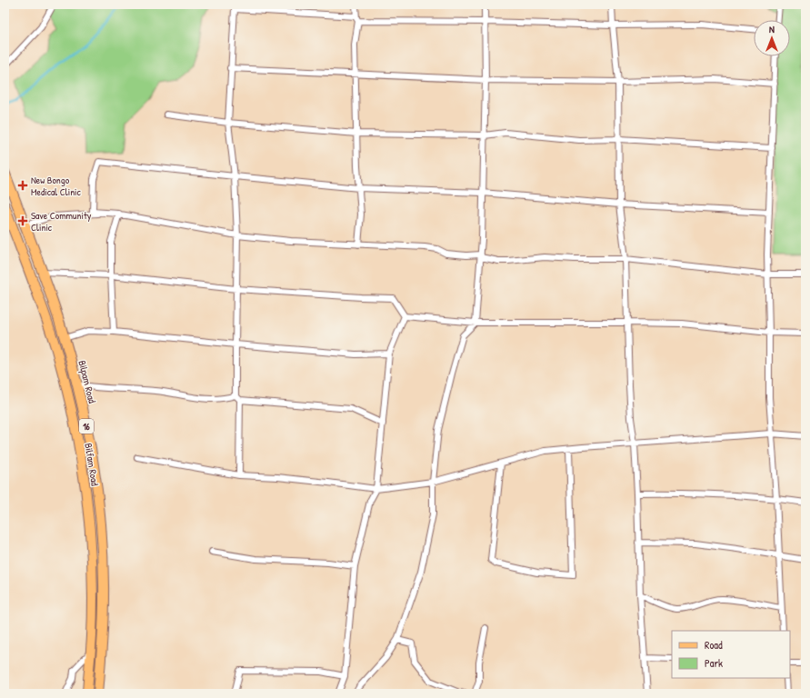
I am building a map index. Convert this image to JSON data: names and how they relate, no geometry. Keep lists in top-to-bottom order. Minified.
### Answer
{"streets":{"main road":["Bilpam Road","16","Bilfam Road"]},"places":{"health":["New Bongo Medical Clinic","Save Community Clinic"]},"legend":["Road","Park"],"north":"top"}
